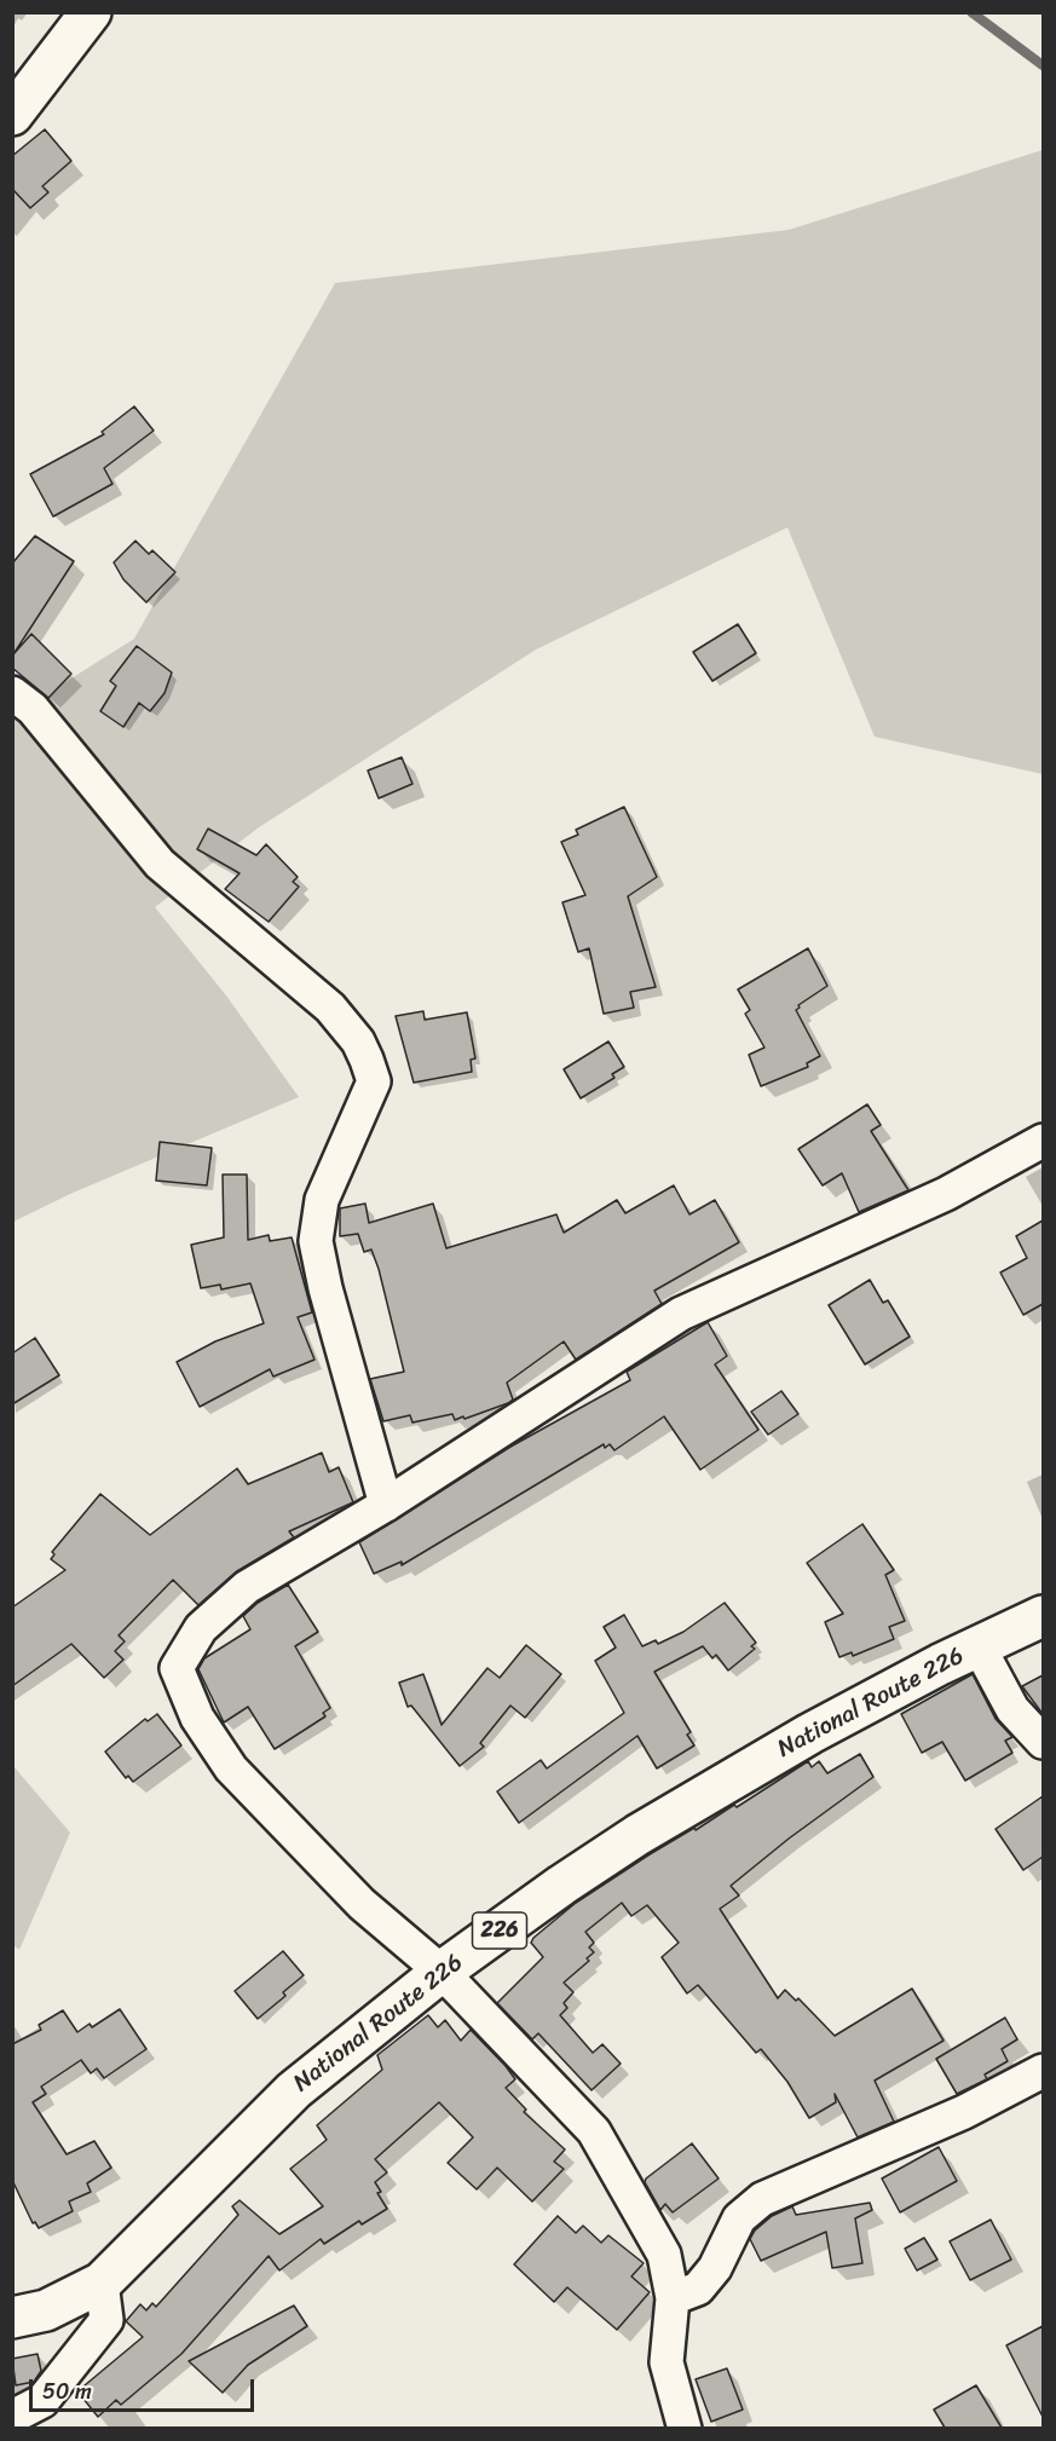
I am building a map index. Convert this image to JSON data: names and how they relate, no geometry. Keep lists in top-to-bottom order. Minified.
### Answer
{"streets":{"main road":["National Route 226","226"]},"scale_bar":"50 m"}
